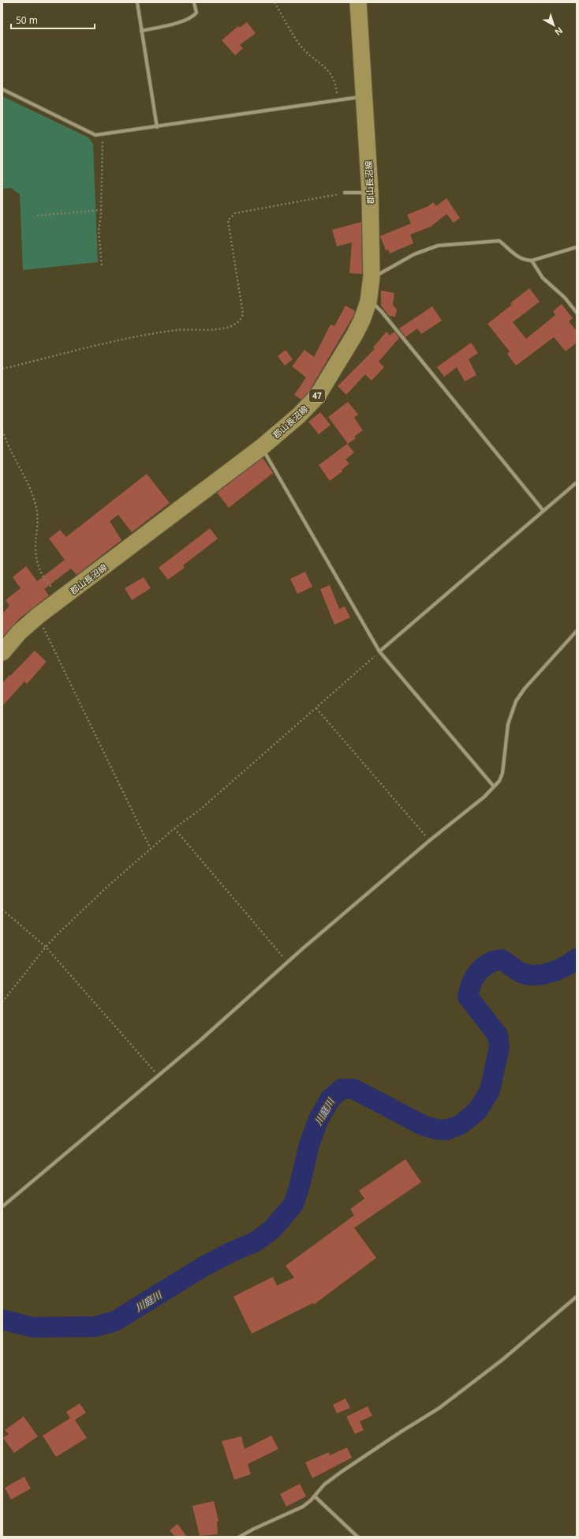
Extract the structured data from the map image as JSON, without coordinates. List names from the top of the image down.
{
  "streets": {
    "main road": ["郡山長沼線", "47"]
  },
  "water": ["川庭川"],
  "scale_bar": "50 m",
  "north": "bottom right"
}
